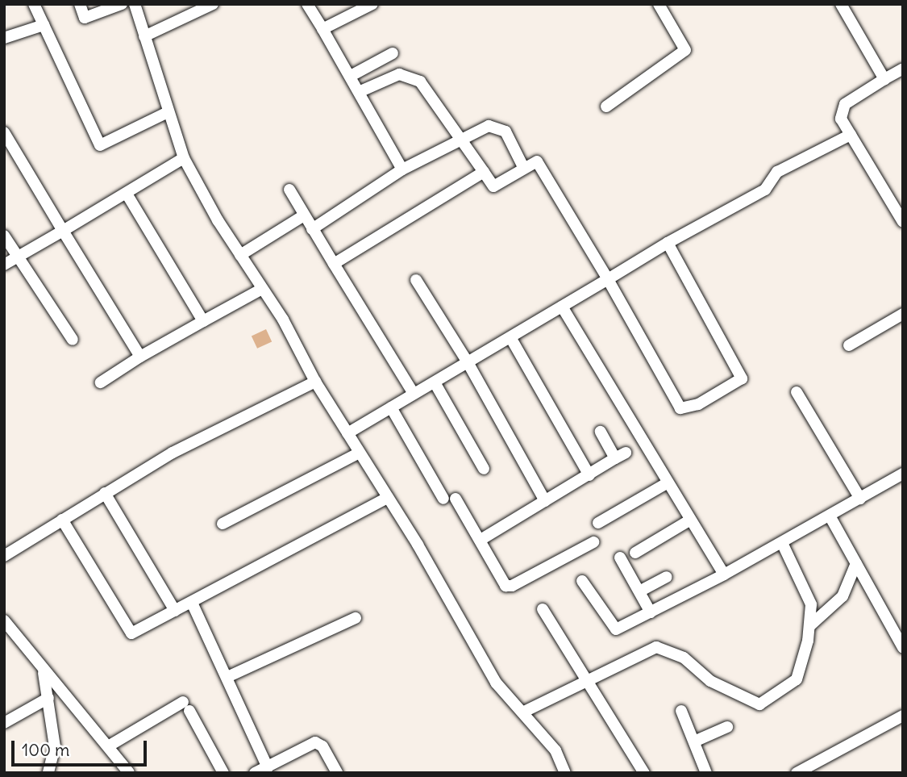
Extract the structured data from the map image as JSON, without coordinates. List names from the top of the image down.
{
  "scale_bar": "100 m"
}
